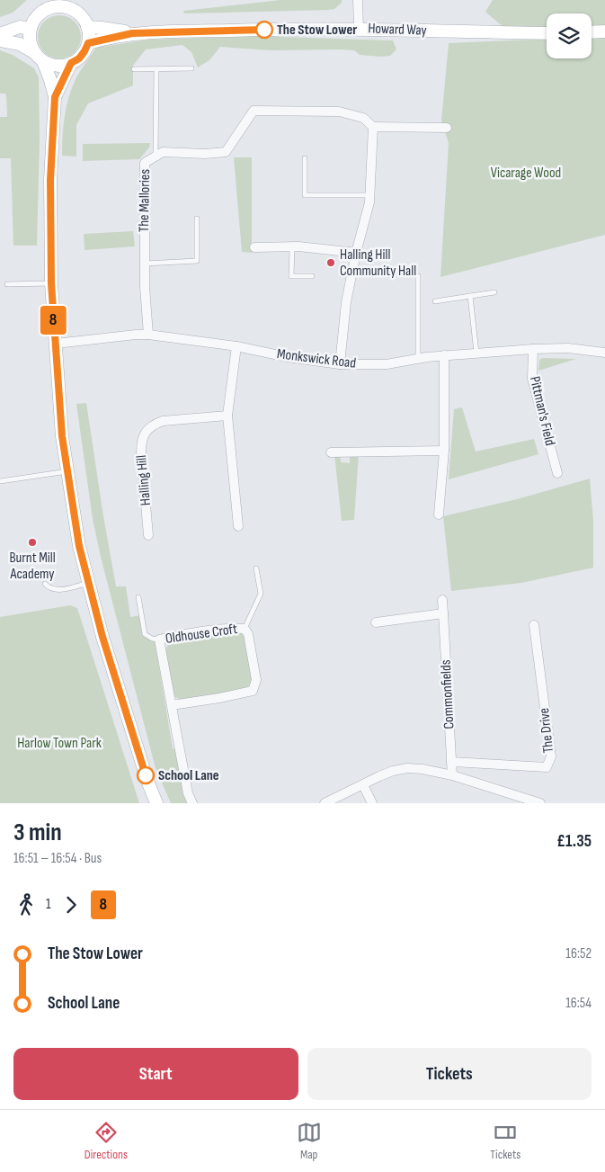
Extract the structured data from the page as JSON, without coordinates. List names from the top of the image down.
{
  "streets": {
    "street": [
      "Howard Way",
      "The Mallories",
      "Monkswick Road",
      "Pittman's Field",
      "Halling Hill",
      "Oldhouse Croft",
      "Commonfields",
      "The Drive"
    ]
  },
  "crossings": [
    ["The Mallories", "Monkswick Road"],
    ["Monkswick Road", "Pittman's Field"],
    ["Commonfields", "The Drive"]
  ],
  "parks": ["Vicarage Wood", "Harlow Town Park"],
  "places": [
    "The Stow Lower",
    "Halling Hill Community Hall",
    "Burnt Mill Academy",
    "School Lane"
  ],
  "lines": ["bus line 8"],
  "page": {
    "on_map": "8",
    "heading": ["3 min", "16:51 – 16:54 · Bus", "£1.35"],
    "legs": ["1", "8"],
    "list": [
      {
        "name": "The Stow Lower",
        "value": "16:52"
      },
      {
        "name": "School Lane",
        "value": "16:54"
      }
    ],
    "buttons": ["Start", "Tickets"],
    "tabs": ["Directions", "Map", "Tickets"]
  }
}
